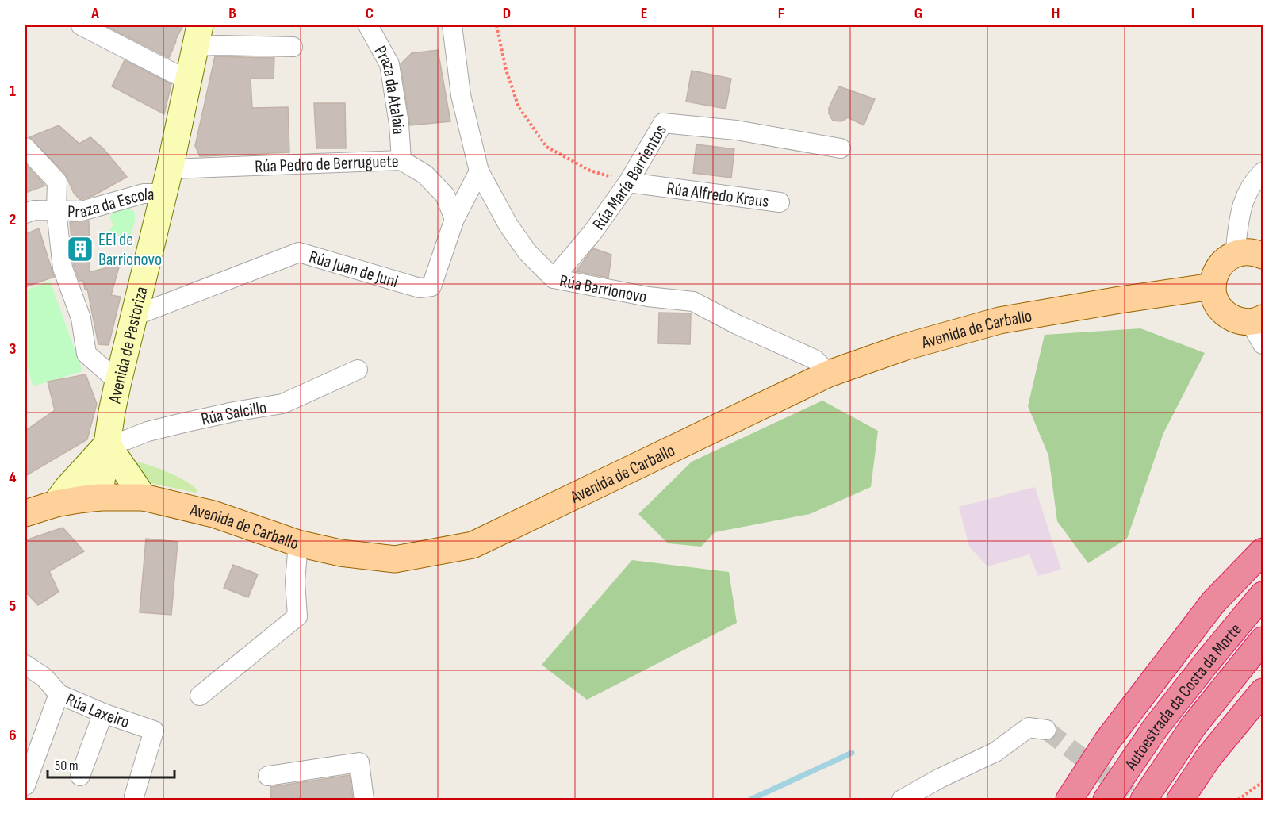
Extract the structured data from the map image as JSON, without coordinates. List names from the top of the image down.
{
  "streets": {
    "highway": ["Autoestrada da Costa da Morte"],
    "main road": ["Avenida de Carballo"],
    "street": [
      "Praza da Atalaia",
      "Rúa Pedro de Berruguete",
      "Rúa María Barrientos",
      "Rúa Alfredo Kraus",
      "Praza da Escola",
      "Rúa Juan de Juni",
      "Rúa Barrionovo",
      "Avenida de Pastoriza",
      "Rúa Salcillo",
      "Rúa Laxeiro"
    ]
  },
  "crossings": [
    ["Praza da Atalaia", "Rúa Pedro de Berruguete"],
    ["Rúa Pedro de Berruguete", "Praza da Escola"],
    ["Rúa Pedro de Berruguete", "Rúa Juan de Juni"],
    ["Rúa Pedro de Berruguete", "Avenida de Pastoriza"],
    ["Rúa María Barrientos", "Rúa Alfredo Kraus"],
    ["Rúa María Barrientos", "Rúa Barrionovo"],
    ["Praza da Escola", "Avenida de Pastoriza"],
    ["Rúa Juan de Juni", "Rúa Barrionovo"],
    ["Rúa Juan de Juni", "Avenida de Pastoriza"],
    ["Rúa Barrionovo", "Avenida de Carballo"],
    ["Avenida de Carballo", "Avenida de Pastoriza"],
    ["Avenida de Pastoriza", "Rúa Salcillo"]
  ],
  "places": {
    "building": ["EEI de Barrionovo"]
  },
  "scale_bar": "50 m",
  "grid": {
    "columns": [
      "A",
      "B",
      "C",
      "D",
      "E",
      "F",
      "G",
      "H",
      "I"
    ],
    "rows": [
      "1",
      "2",
      "3",
      "4",
      "5",
      "6"
    ]
  }
}
